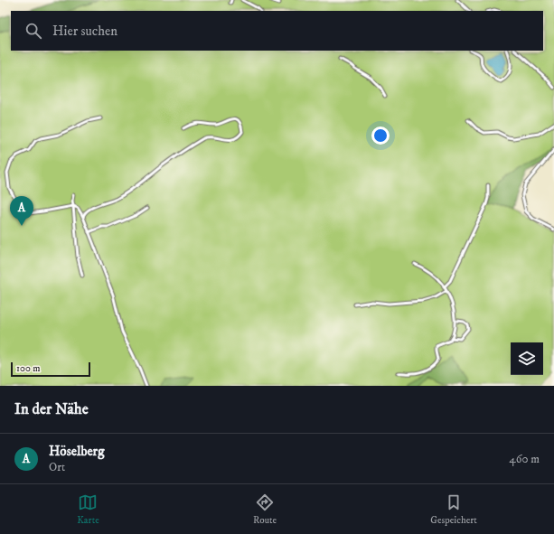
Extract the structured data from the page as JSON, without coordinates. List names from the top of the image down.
{
  "scale_bar": "100 m",
  "page": {
    "search": "Hier suchen",
    "pins": "A",
    "scale": "100 m",
    "heading": "In der Nähe",
    "list": [
      {
        "mark": "A",
        "name": "Höselberg",
        "note": "Ort",
        "value": "460 m"
      }
    ],
    "nav": ["Karte", "Route", "Gespeichert"]
  }
}
